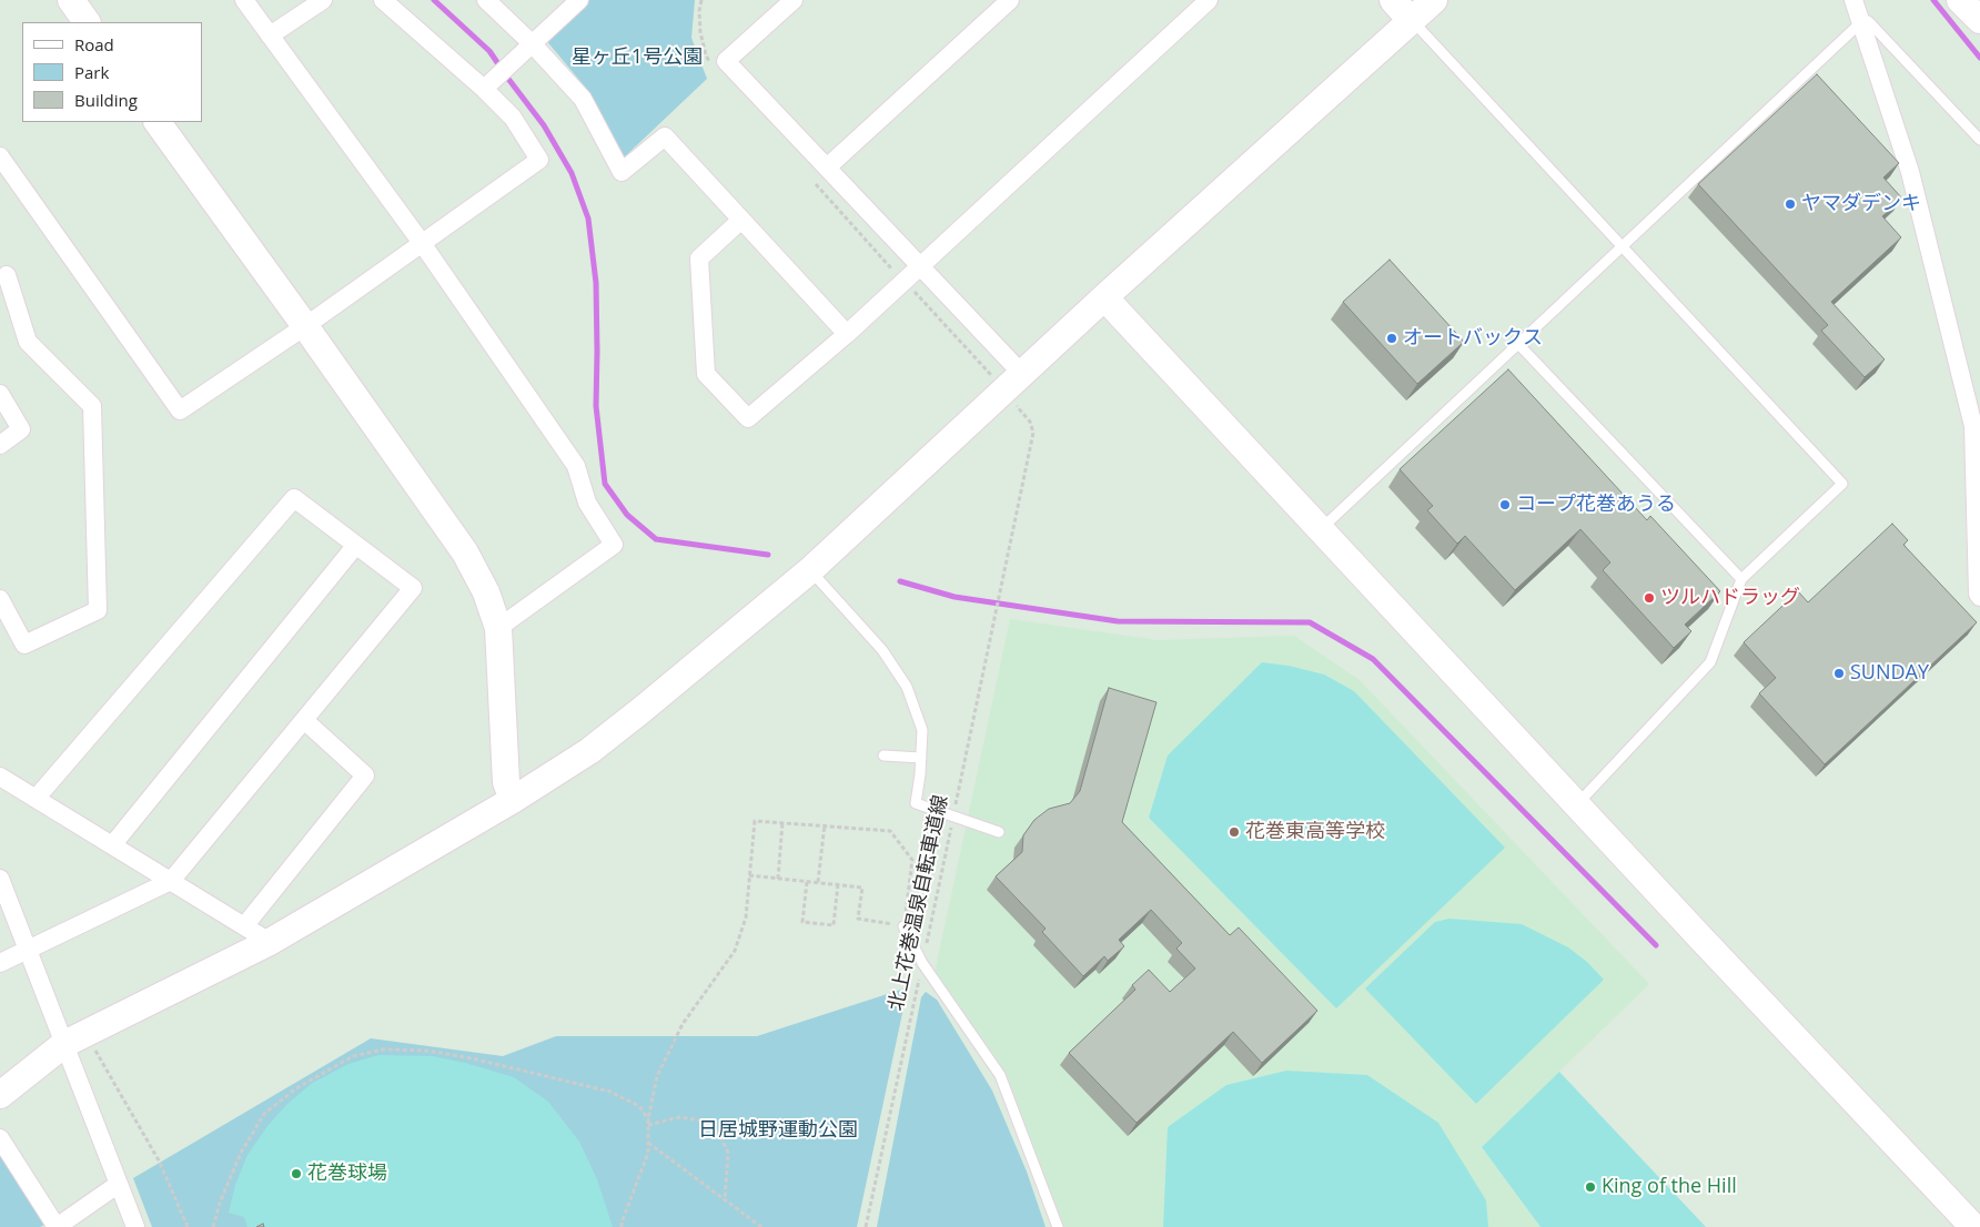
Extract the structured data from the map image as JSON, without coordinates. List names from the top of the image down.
{
  "streets": {
    "path": ["北上花巻温泉自転車道線"]
  },
  "parks": ["星ヶ丘1号公園", "日居城野運動公園"],
  "places": [
    "ヤマダデンキ",
    "オートバックス",
    "コープ花巻あうる",
    "ツルハドラッグ",
    "SUNDAY",
    "花巻東高等学校",
    "花巻球場",
    "King of the Hill"
  ],
  "legend": ["Road", "Park", "Building"]
}
